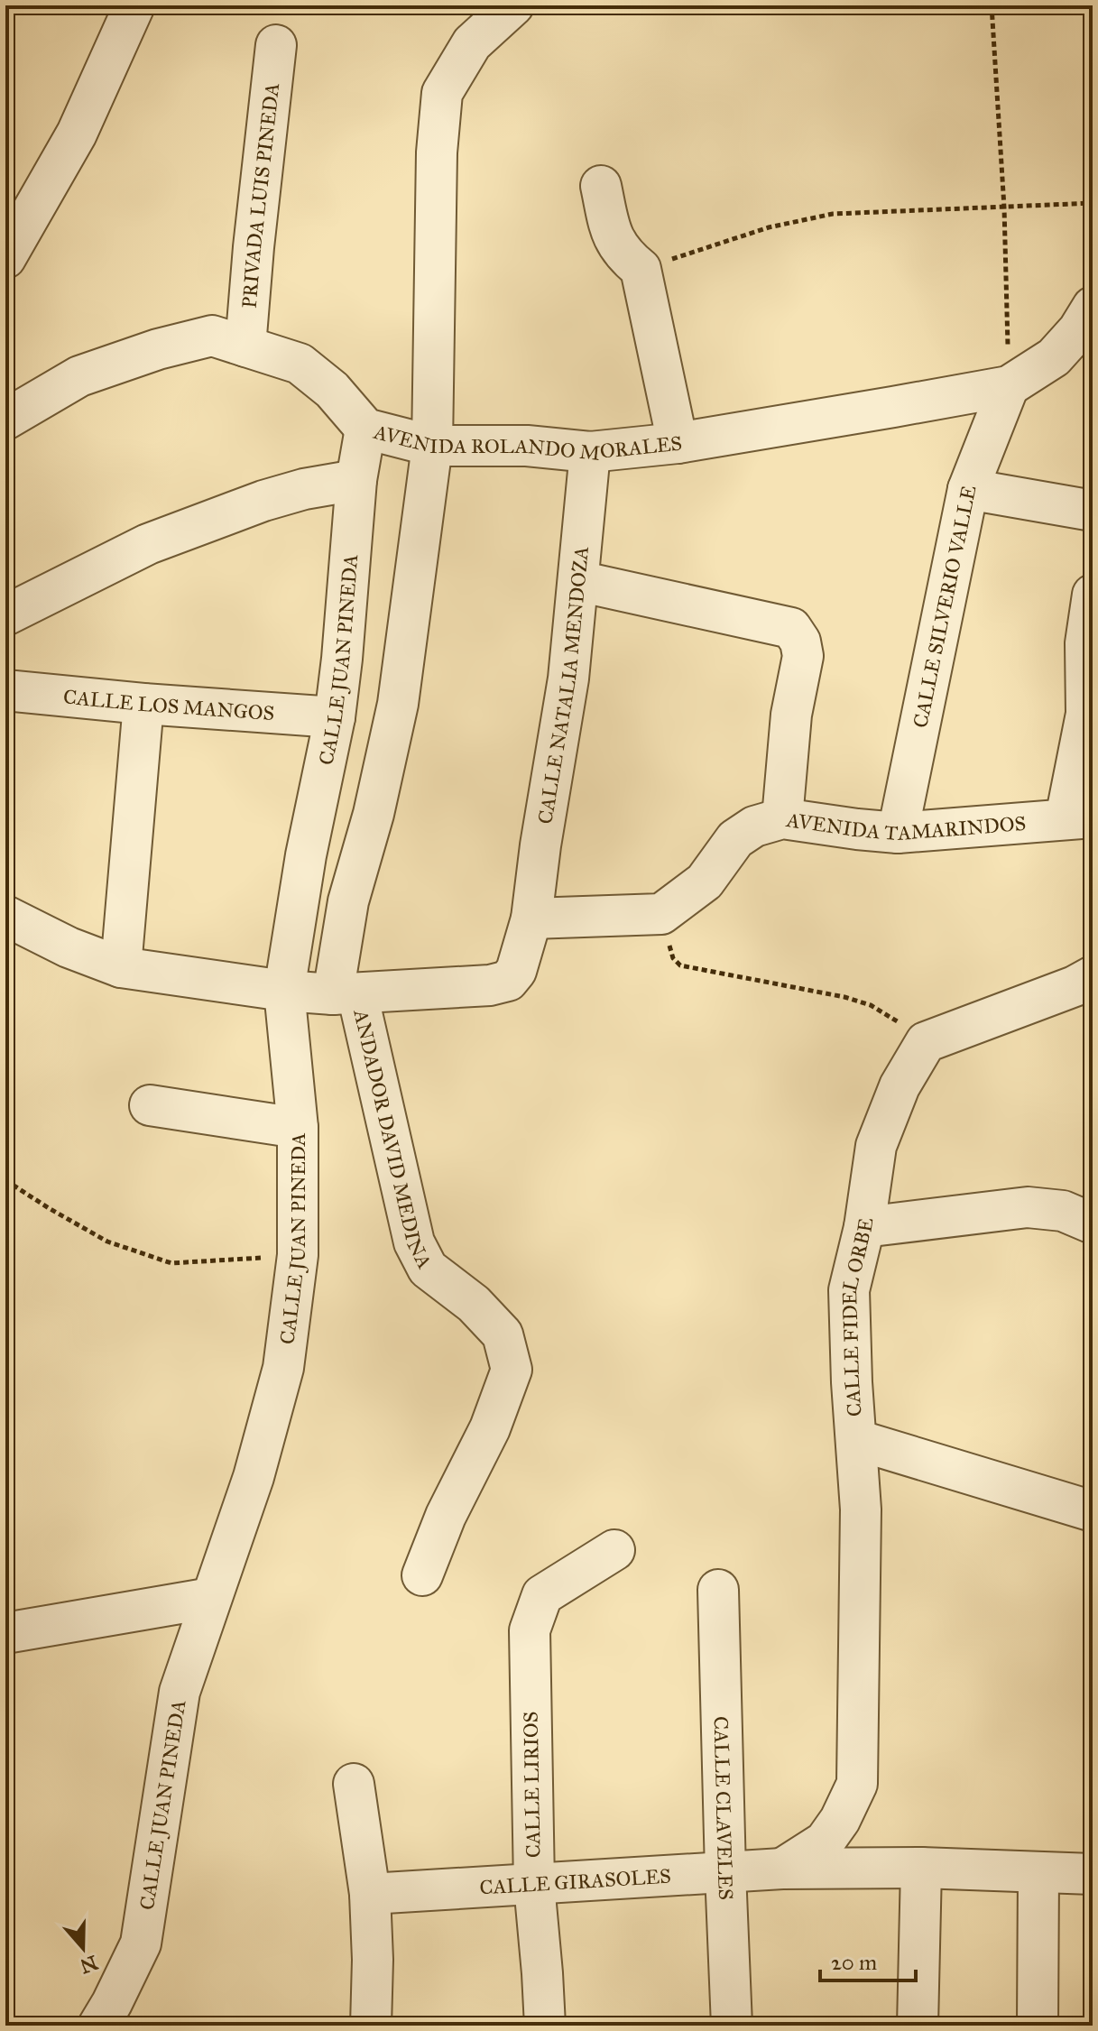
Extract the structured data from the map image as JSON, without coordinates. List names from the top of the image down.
{
  "streets": {
    "street": [
      "PRIVADA LUIS PINEDA",
      "AVENIDA ROLANDO MORALES",
      "CALLE SILVERIO VALLE",
      "CALLE JUAN PINEDA",
      "CALLE NATALIA MENDOZA",
      "CALLE LOS MANGOS",
      "AVENIDA TAMARINDOS",
      "ANDADOR DAVID MEDINA",
      "CALLE FIDEL ORBE",
      "CALLE LIRIOS",
      "CALLE CLAVELES",
      "CALLE GIRASOLES"
    ]
  },
  "crossings": [
    ["PRIVADA LUIS PINEDA", "AVENIDA ROLANDO MORALES"],
    ["AVENIDA ROLANDO MORALES", "CALLE SILVERIO VALLE"],
    ["AVENIDA ROLANDO MORALES", "CALLE JUAN PINEDA"],
    ["AVENIDA ROLANDO MORALES", "CALLE NATALIA MENDOZA"],
    ["CALLE SILVERIO VALLE", "AVENIDA TAMARINDOS"],
    ["CALLE JUAN PINEDA", "CALLE LOS MANGOS"],
    ["CALLE FIDEL ORBE", "CALLE GIRASOLES"],
    ["CALLE LIRIOS", "CALLE GIRASOLES"],
    ["CALLE CLAVELES", "CALLE GIRASOLES"]
  ],
  "scale_bar": "20 m",
  "north": "bottom"
}
